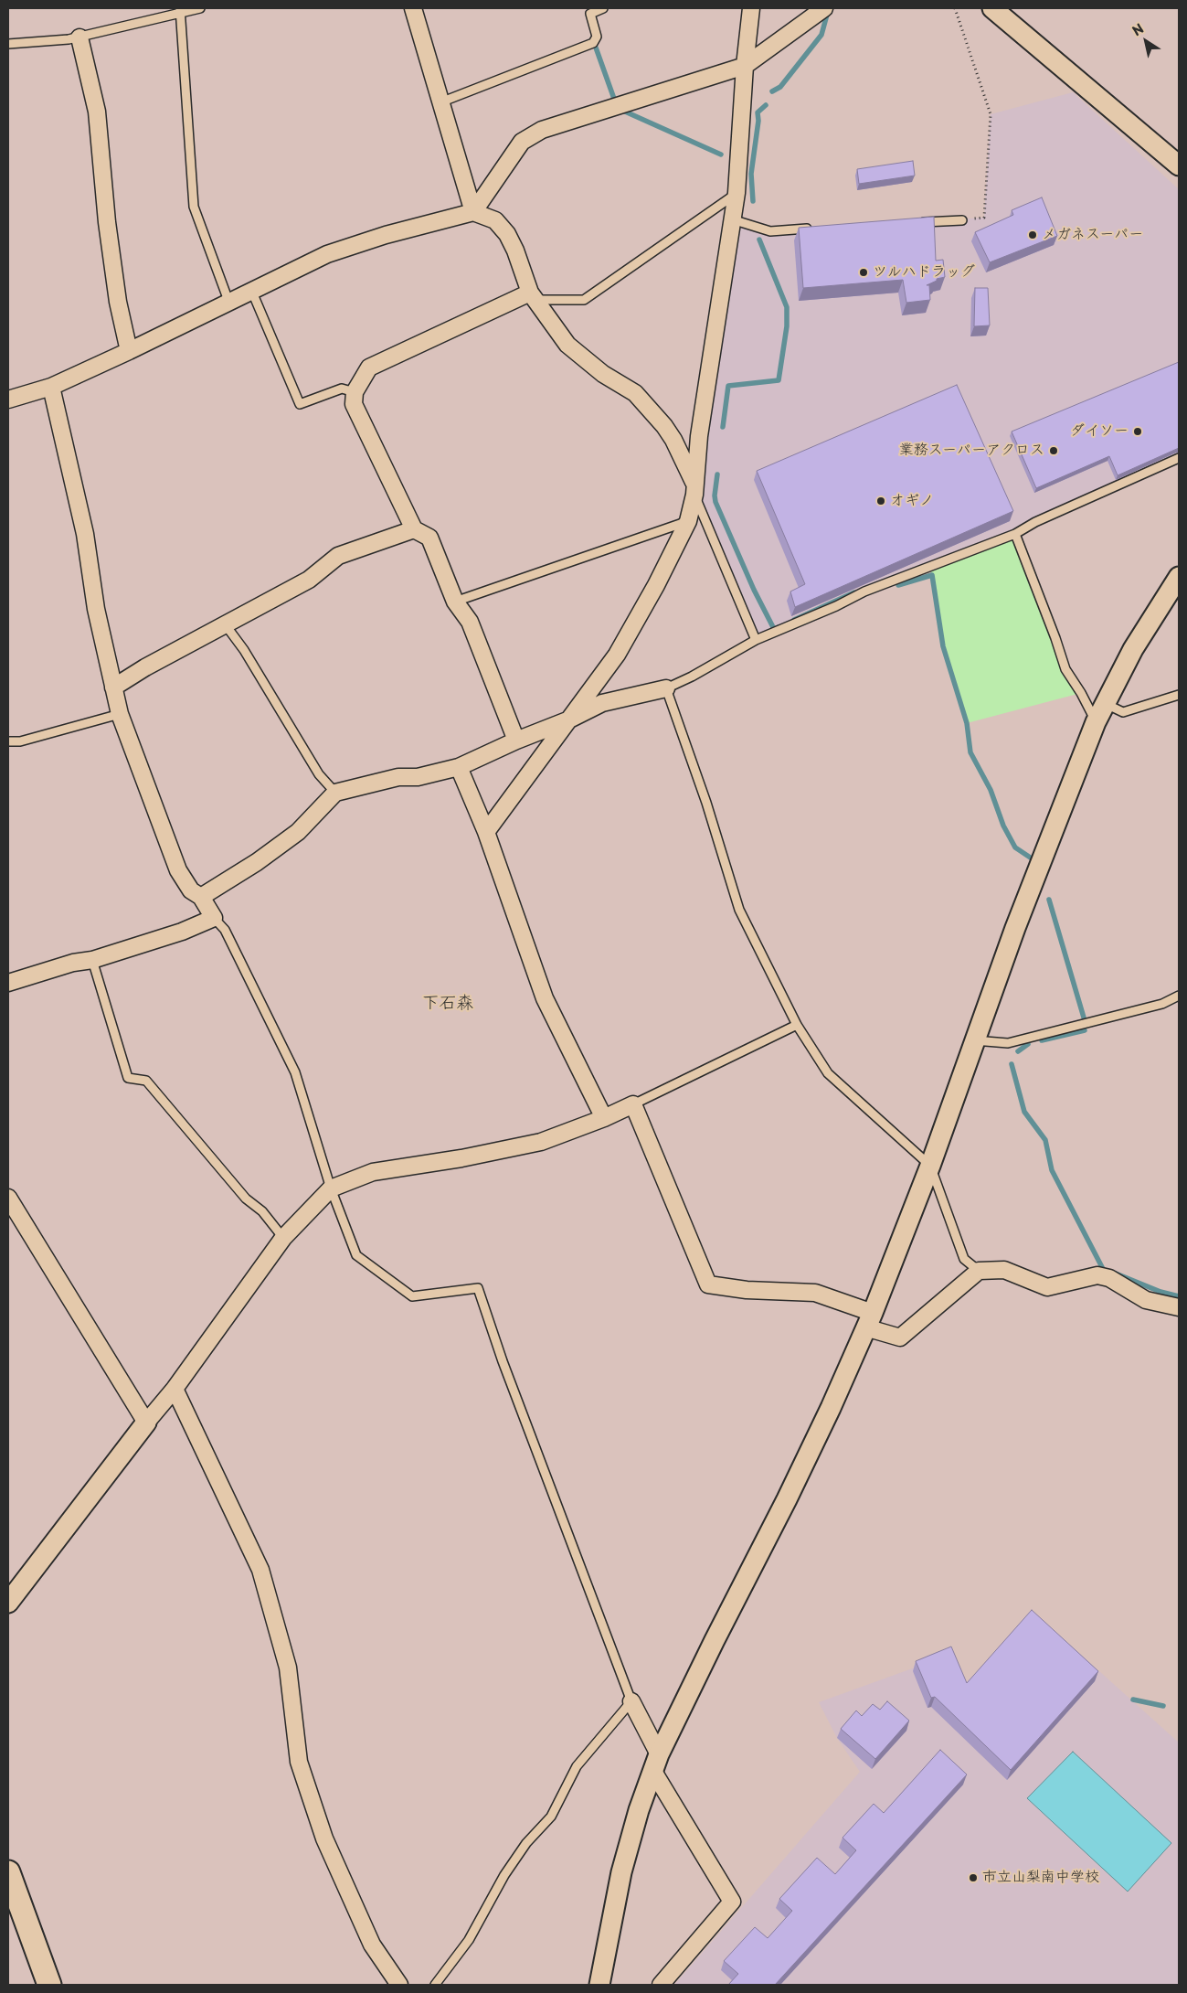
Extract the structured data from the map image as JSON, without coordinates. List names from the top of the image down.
{
  "districts": ["下石森"],
  "places": [
    "メガネスーパー",
    "ツルハドラッグ",
    "ダイソー",
    "業務スーパーアクロス",
    "オギノ",
    "市立山梨南中学校"
  ],
  "north": "top left"
}
